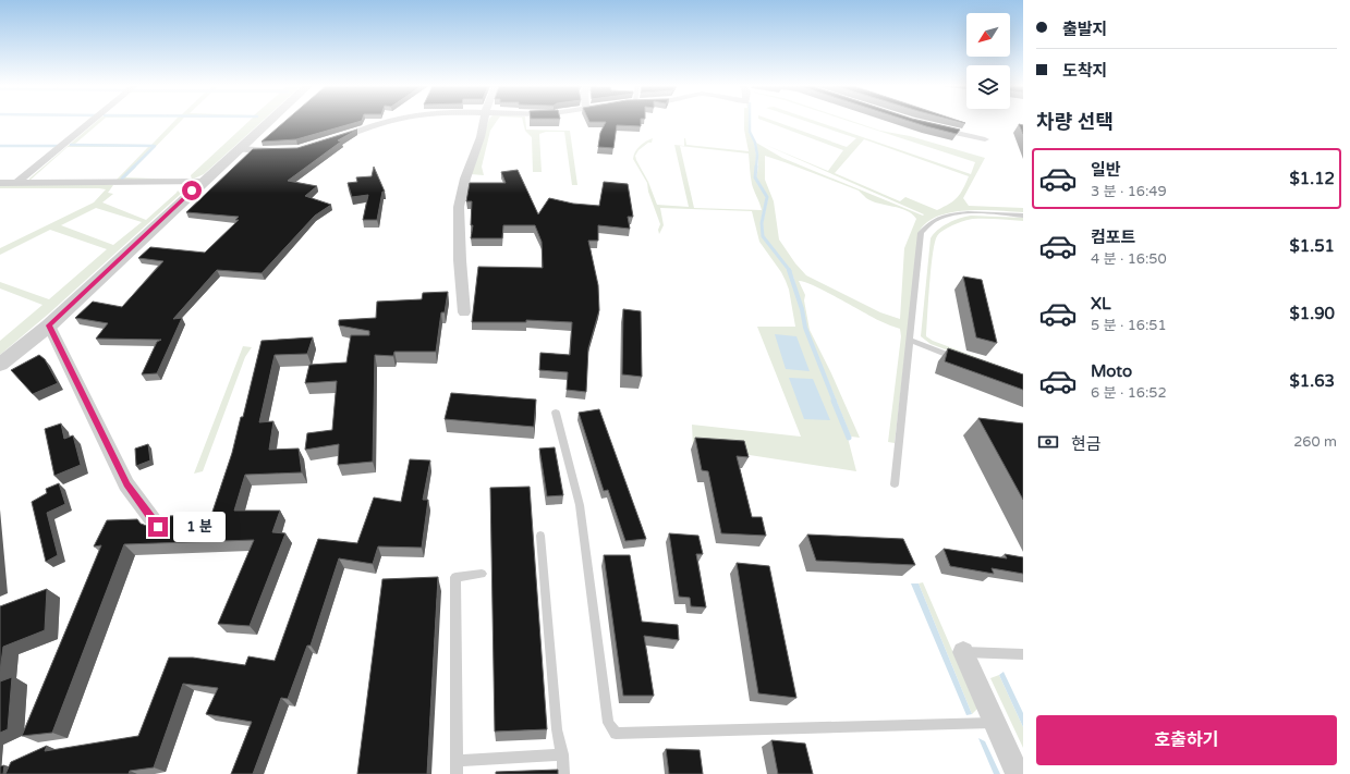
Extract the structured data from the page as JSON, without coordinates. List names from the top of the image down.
{
  "north": "bottom left",
  "page": {
    "banner": ["출발지", "도착지"],
    "heading": "차량 선택",
    "list": [
      {
        "name": "일반",
        "note": "3 분 · 16:49",
        "value": "$1.12"
      },
      {
        "name": "컴포트",
        "note": "4 분 · 16:50",
        "value": "$1.51"
      },
      {
        "name": "XL",
        "note": "5 분 · 16:51",
        "value": "$1.90"
      },
      {
        "name": "Moto",
        "note": "6 분 · 16:52",
        "value": "$1.63"
      }
    ],
    "pay": ["현금", "260 m"],
    "bubble": "1 분",
    "buttons": "호출하기"
  }
}
